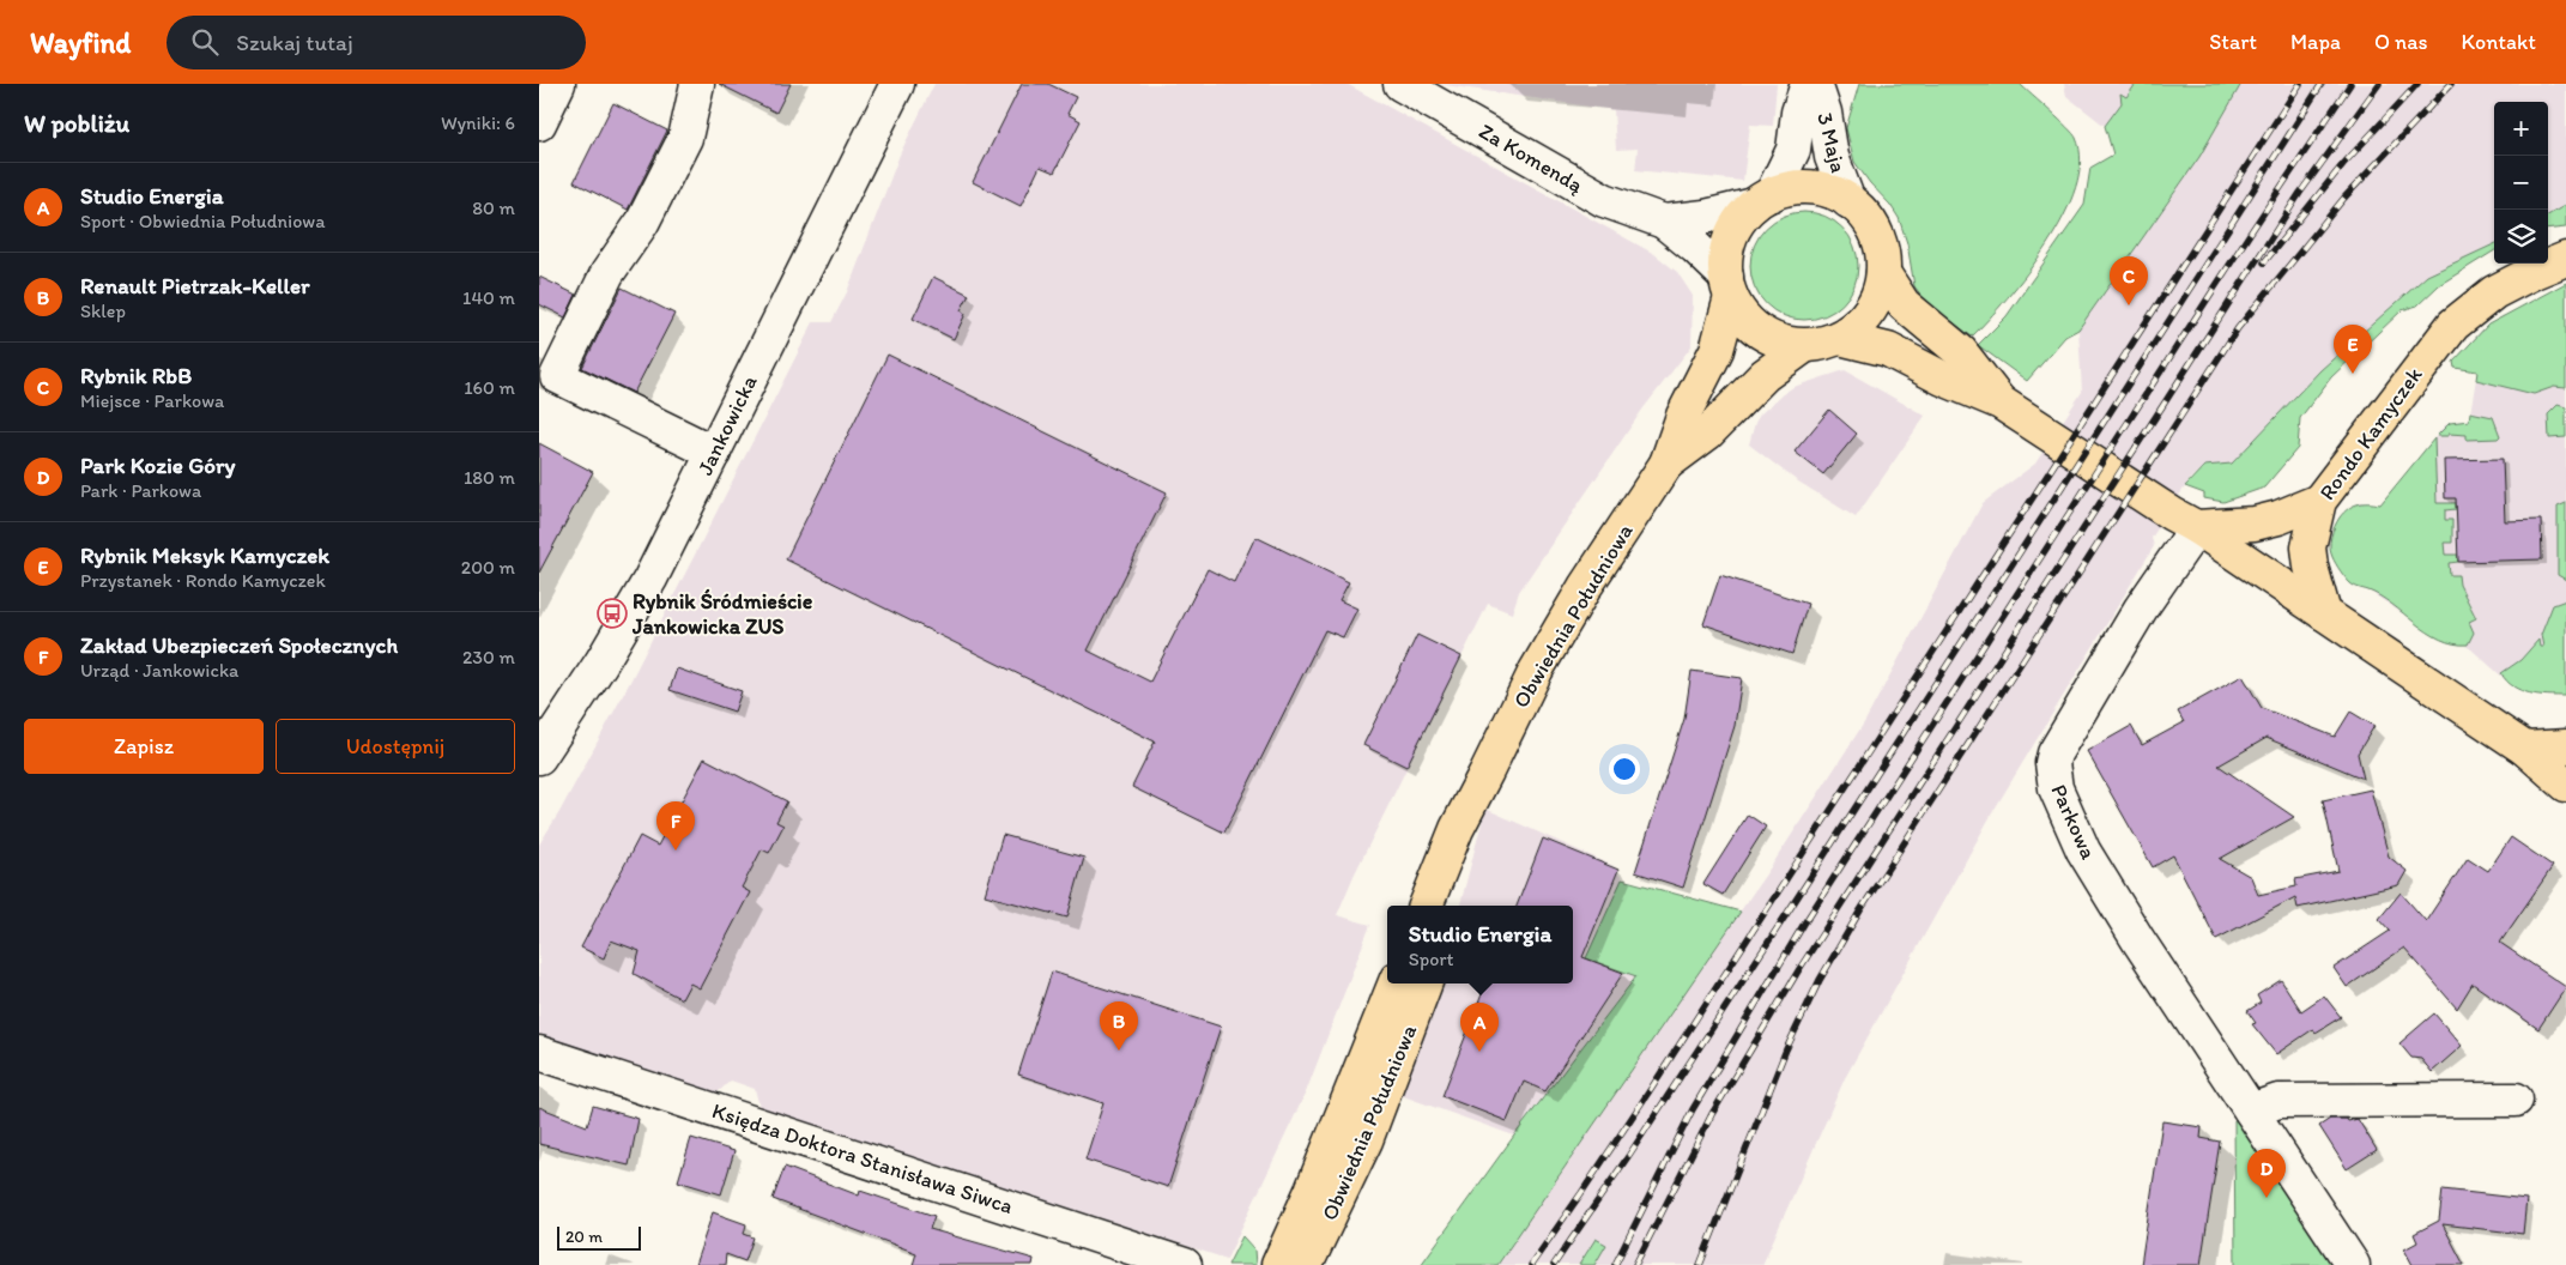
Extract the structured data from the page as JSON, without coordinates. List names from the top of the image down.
{
  "streets": {
    "main road": ["Rondo Kamyczek", "Obwiednia Południowa"],
    "street": [
      "3 Maja",
      "Za Komendą",
      "Jankowicka",
      "Parkowa",
      "Księdza Doktora Stanisława Siwca"
    ]
  },
  "crossings": [
    ["3 Maja", "Za Komendą"],
    ["3 Maja", "Obwiednia Południowa"],
    ["Za Komendą", "Obwiednia Południowa"]
  ],
  "places": {
    "bus stop": ["Rybnik Śródmieście Jankowicka ZUS"]
  },
  "scale_bar": "20 m",
  "page": {
    "header": "Wayfind",
    "search": "Szukaj tutaj",
    "nav": [
      "Start",
      "Mapa",
      "O nas",
      "Kontakt"
    ],
    "heading": ["W pobliżu", "Wyniki: 6"],
    "map_buttons": ["+", "−"],
    "list": [
      {
        "mark": "A",
        "name": "Studio Energia",
        "note": "Sport · Obwiednia Południowa",
        "value": "80 m"
      },
      {
        "mark": "B",
        "name": "Renault Pietrzak-Keller",
        "note": "Sklep",
        "value": "140 m"
      },
      {
        "mark": "C",
        "name": "Rybnik RbB",
        "note": "Miejsce · Parkowa",
        "value": "160 m"
      },
      {
        "mark": "D",
        "name": "Park Kozie Góry",
        "note": "Park · Parkowa",
        "value": "180 m"
      },
      {
        "mark": "E",
        "name": "Rybnik Meksyk Kamyczek",
        "note": "Przystanek · Rondo Kamyczek",
        "value": "200 m"
      },
      {
        "mark": "F",
        "name": "Zakład Ubezpieczeń Społecznych",
        "note": "Urząd · Jankowicka",
        "value": "230 m"
      }
    ],
    "pins": [
      "C",
      "E",
      "F",
      "B",
      "A",
      "D"
    ],
    "buttons": ["Zapisz", "Udostępnij"],
    "popup": ["Studio Energia", "Sport"],
    "scale": "20 m"
  }
}
